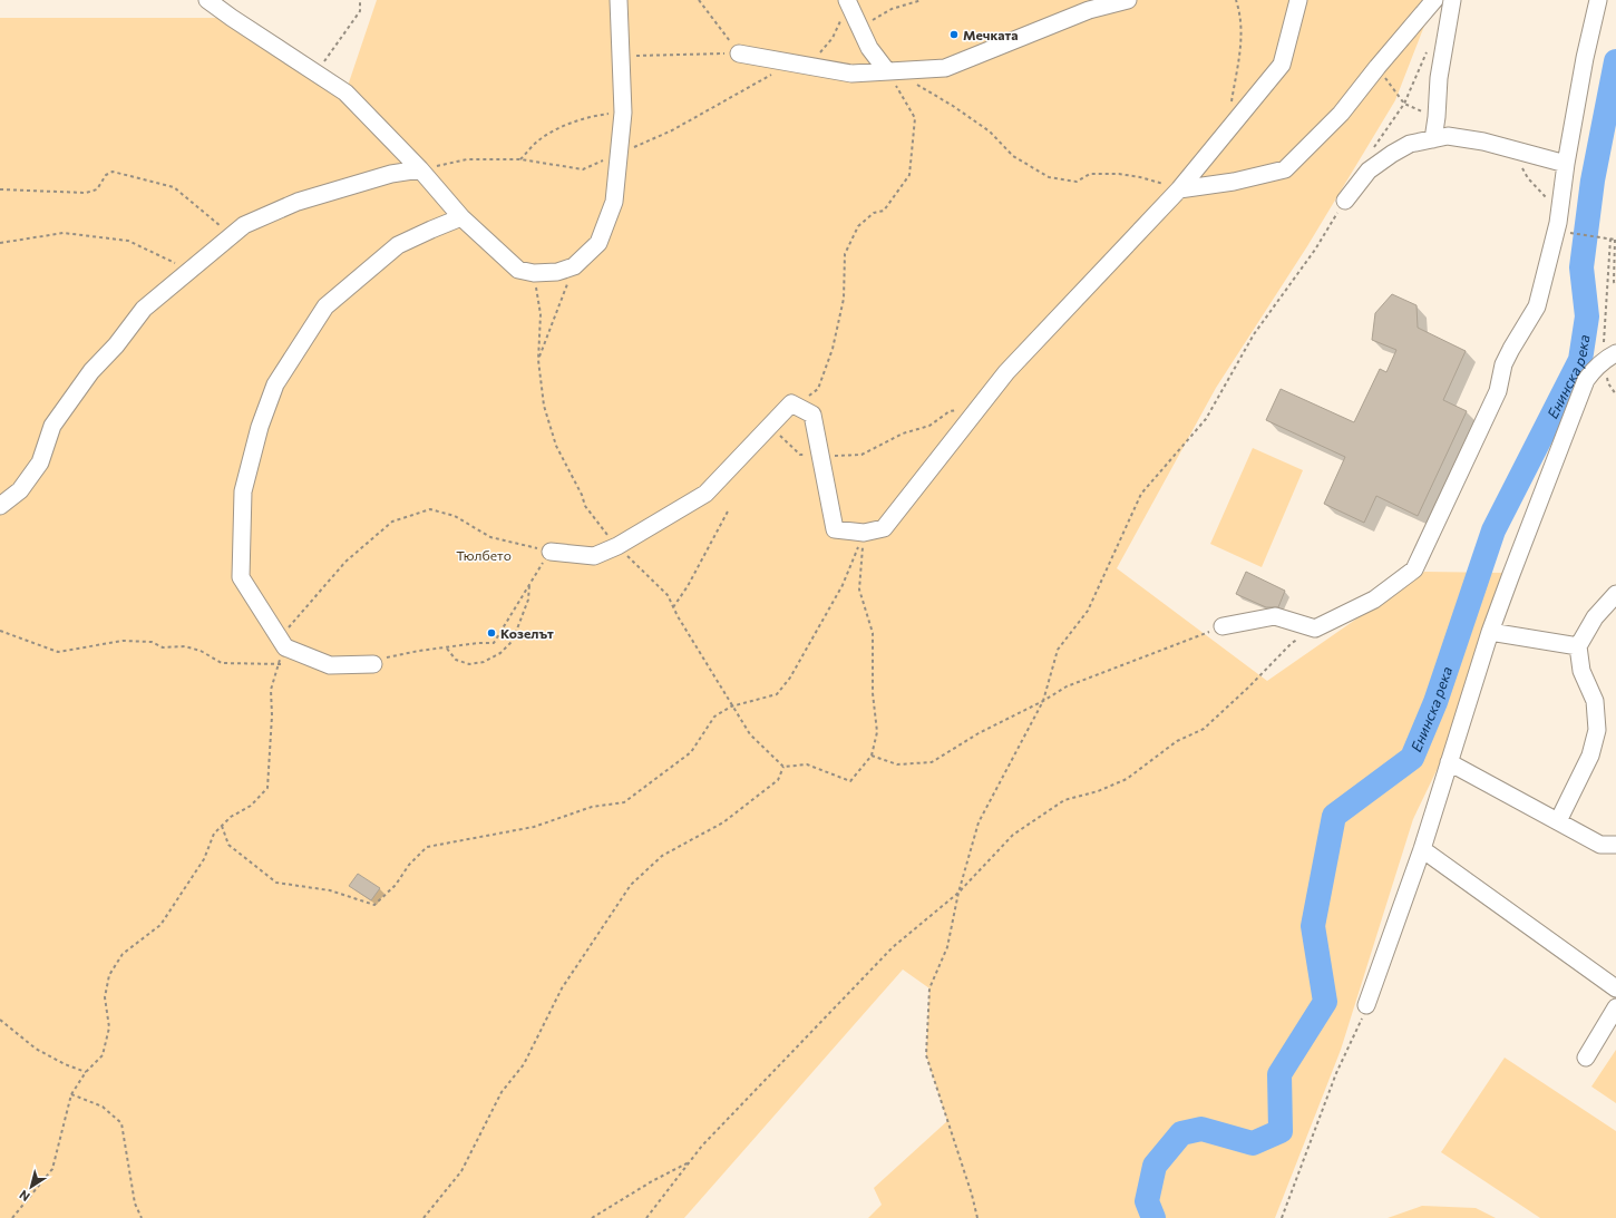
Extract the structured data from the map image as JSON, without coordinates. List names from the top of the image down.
{
  "water": ["Енинска река"],
  "parks": ["Тюлбето"],
  "places": ["Мечката", "Козелът"],
  "north": "bottom left"
}
